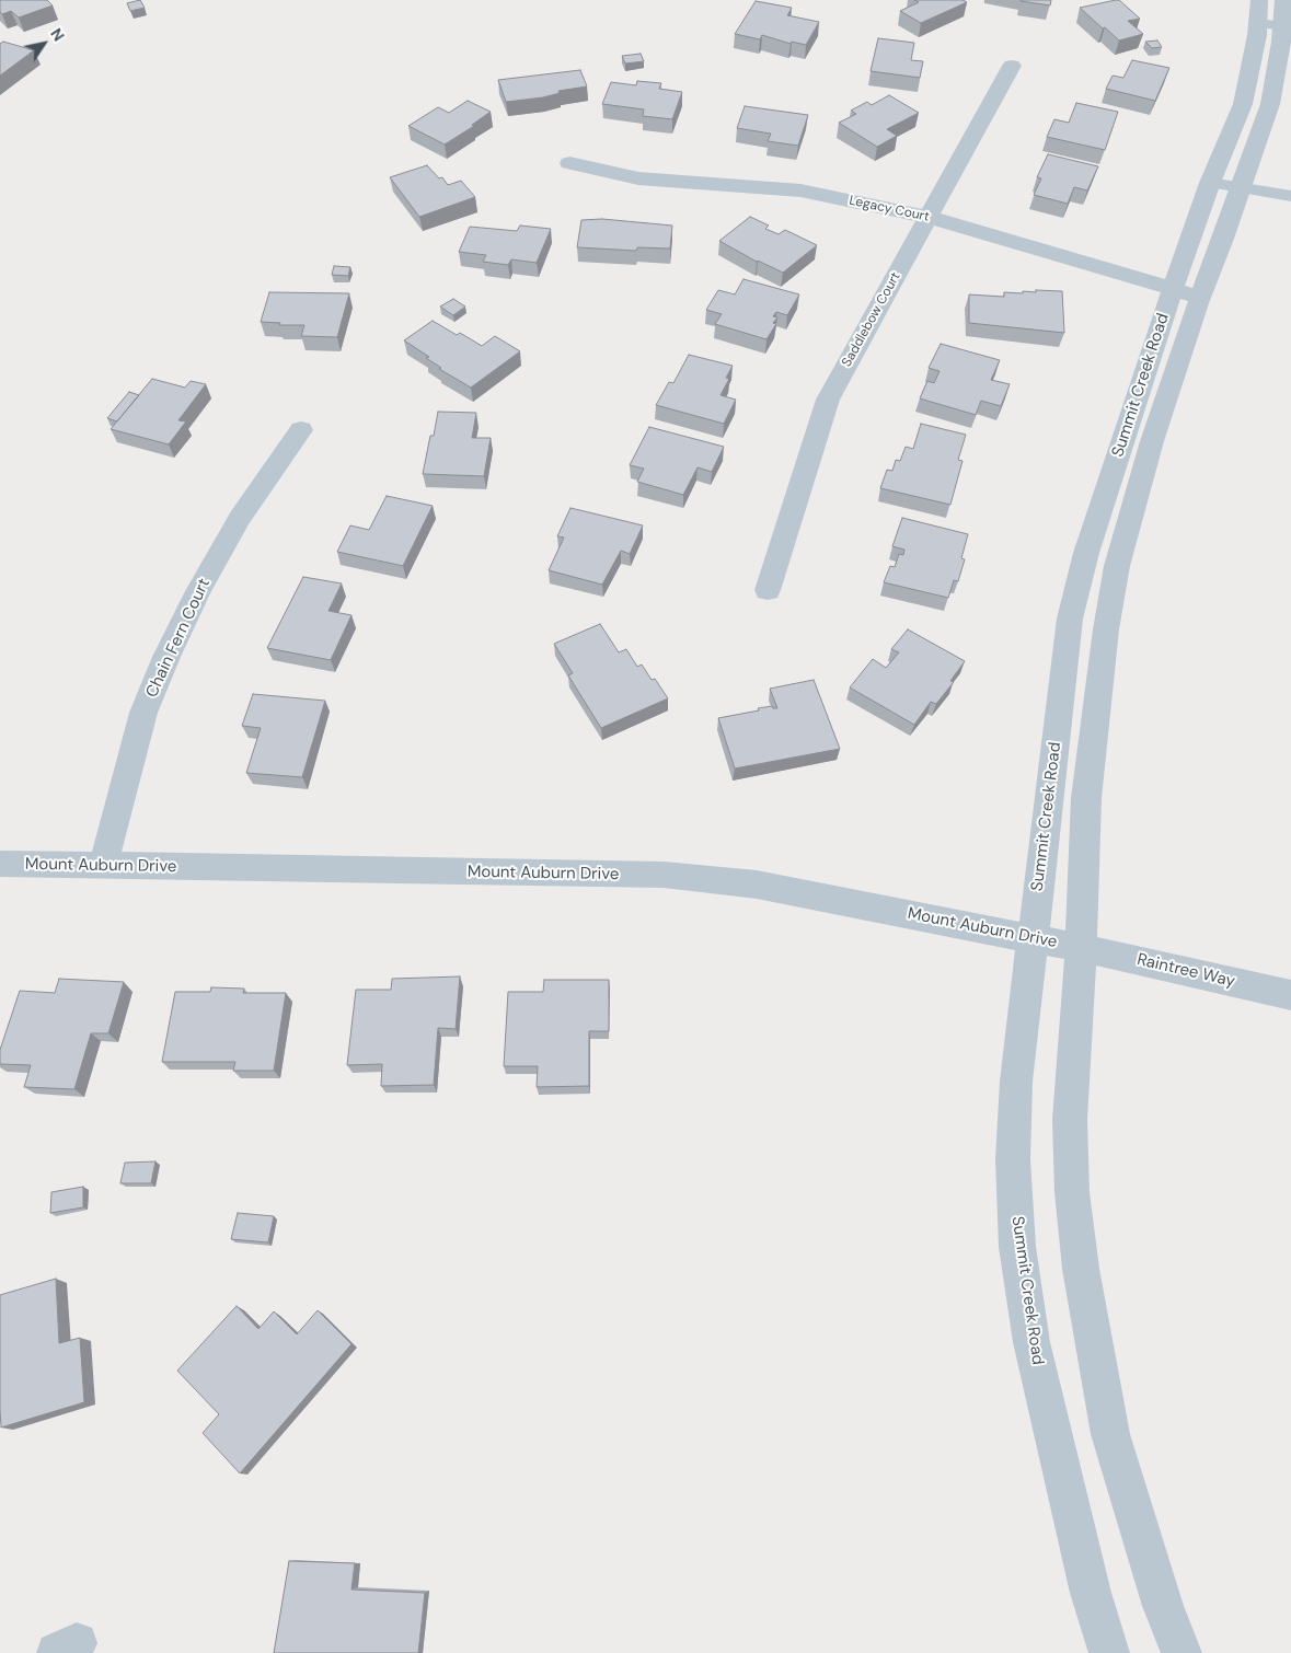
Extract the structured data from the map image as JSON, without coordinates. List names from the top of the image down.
{
  "streets": {
    "street": [
      "Legacy Court",
      "Saddlebow Court",
      "Summit Creek Road",
      "Chain Fern Court",
      "Mount Auburn Drive",
      "Raintree Way"
    ]
  },
  "crossings": [
    ["Legacy Court", "Saddlebow Court"],
    ["Legacy Court", "Summit Creek Road"],
    ["Summit Creek Road", "Mount Auburn Drive"],
    ["Summit Creek Road", "Raintree Way"],
    ["Chain Fern Court", "Mount Auburn Drive"],
    ["Mount Auburn Drive", "Raintree Way"]
  ],
  "north": "top right"
}
